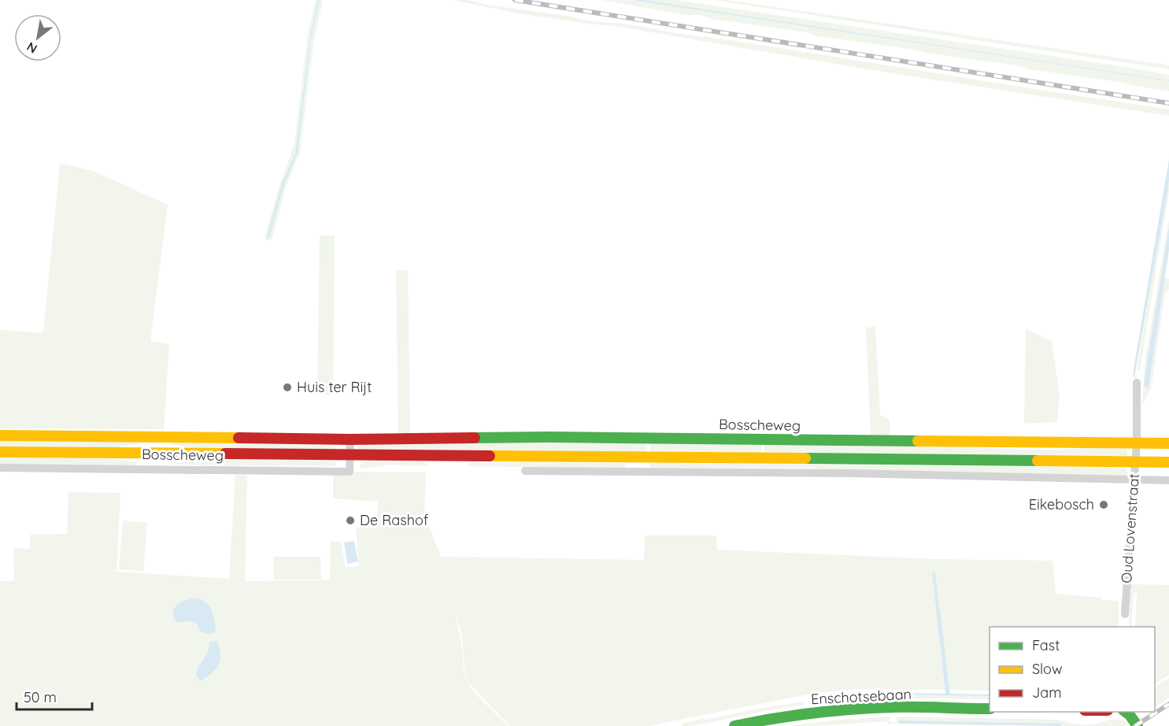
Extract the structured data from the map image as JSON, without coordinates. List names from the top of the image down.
{
  "streets": {
    "street": ["Bosscheweg", "Oud Lovenstraat", "Enschotsebaan"]
  },
  "crossings": [
    ["Bosscheweg", "Oud Lovenstraat"]
  ],
  "places": ["Huis ter Rijt", "Eikebosch", "De Rashof"],
  "legend": ["Fast", "Slow", "Jam"],
  "scale_bar": "50 m",
  "north": "bottom left"
}
